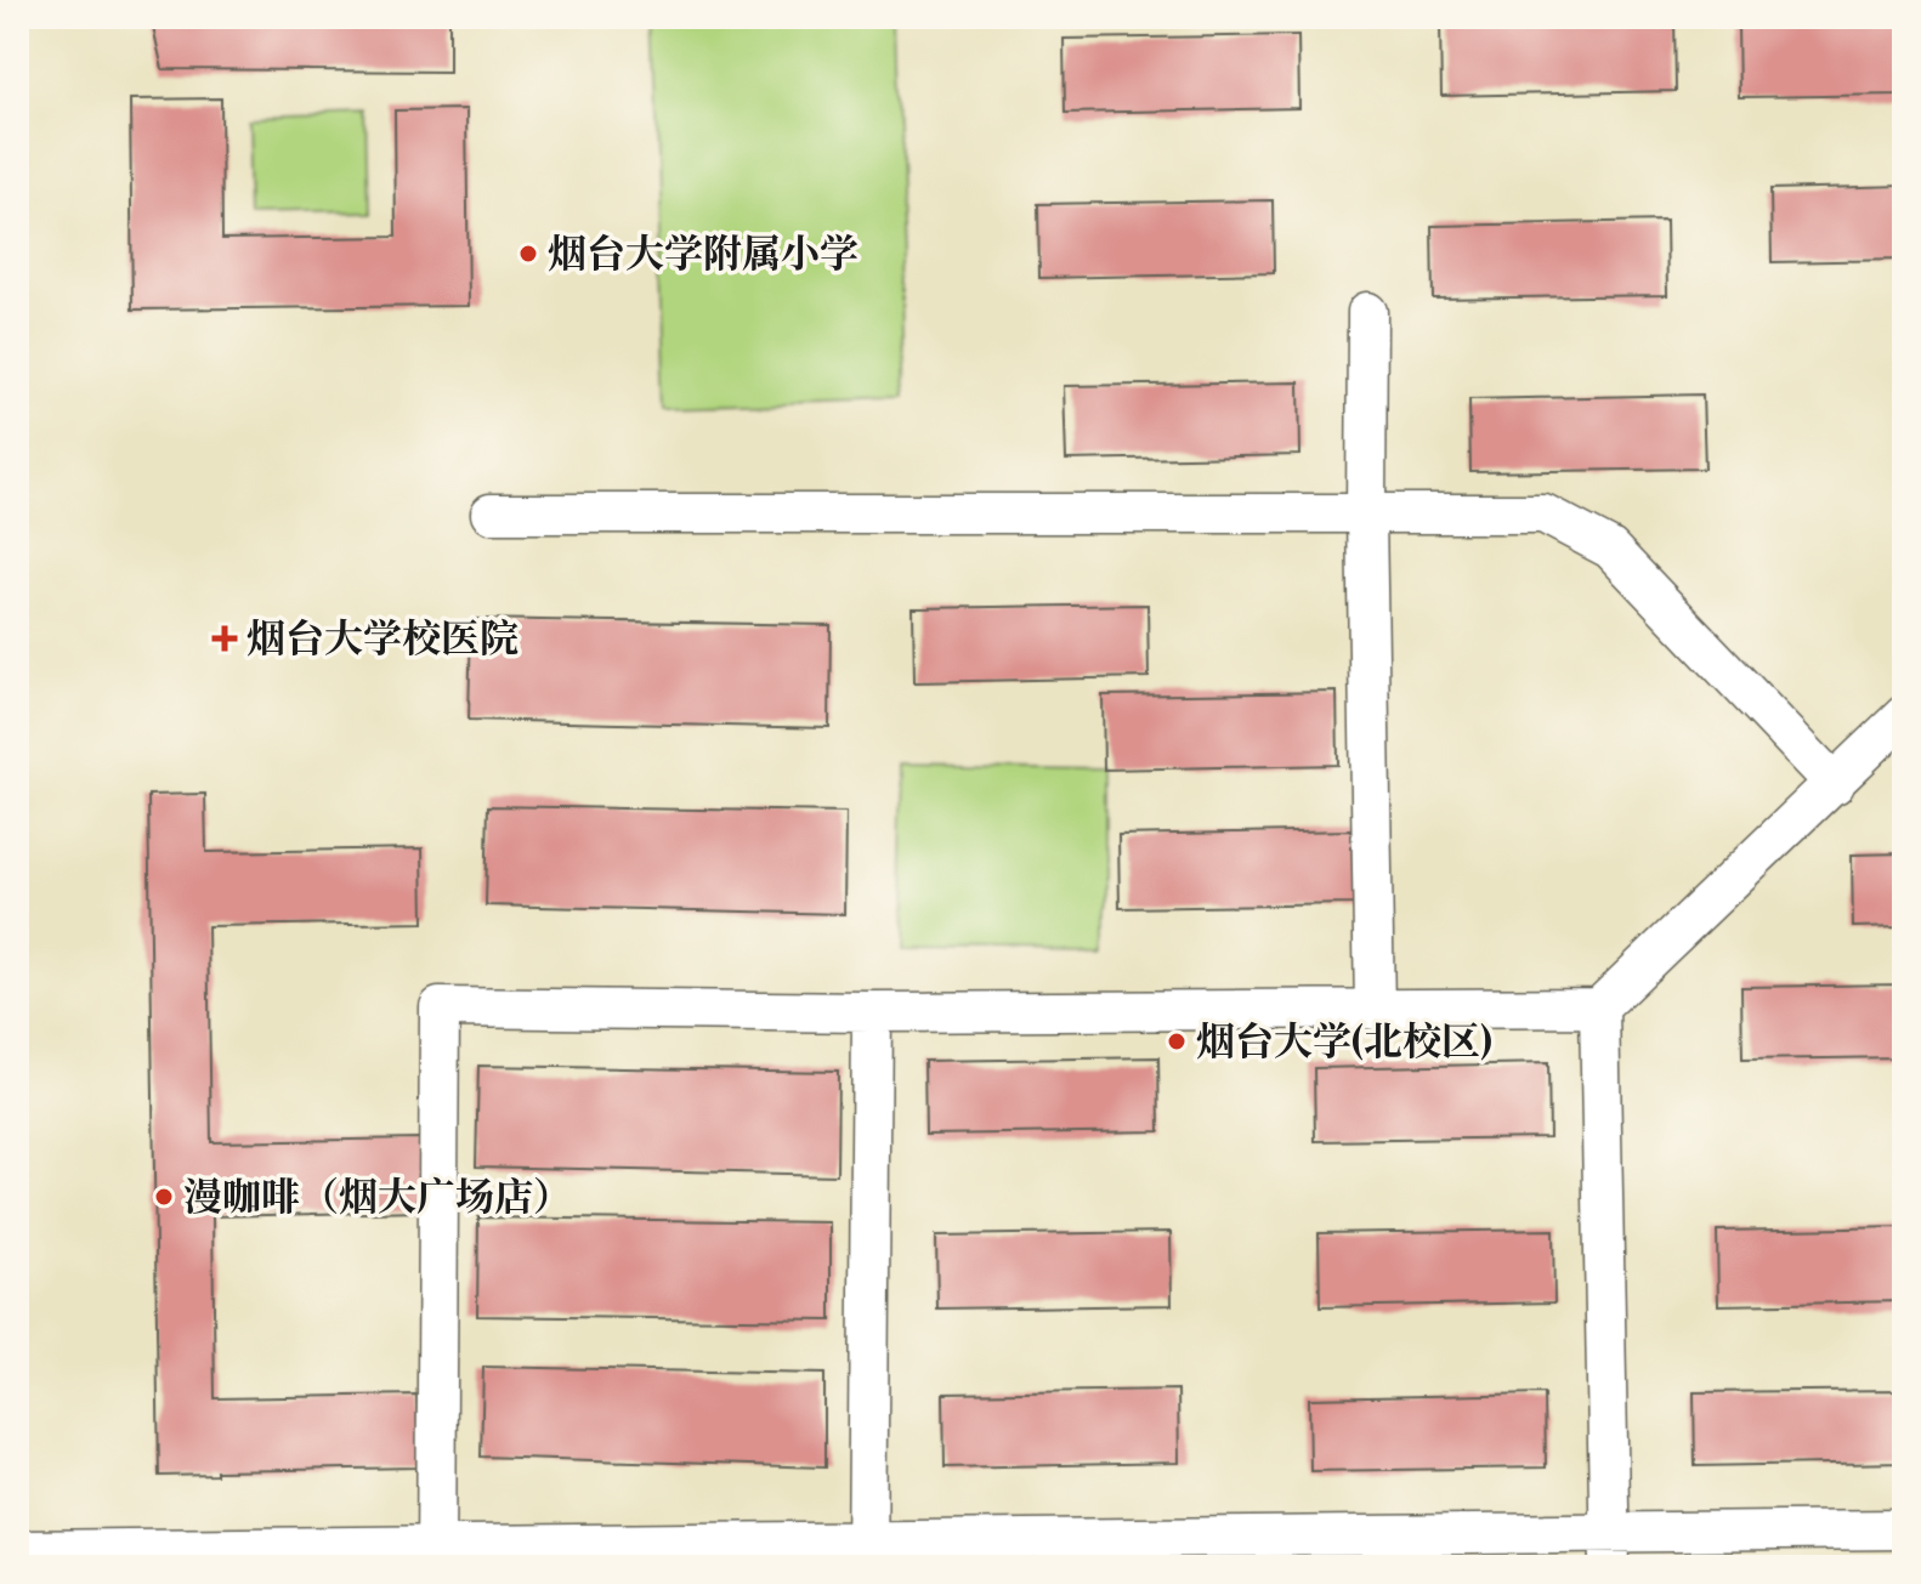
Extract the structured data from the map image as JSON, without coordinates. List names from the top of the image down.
{
  "places": {
    "other": ["烟台大学附属小学", "烟台大学(北校区)", "漫咖啡（烟大广场店）"],
    "health": ["烟台大学校医院"]
  }
}
